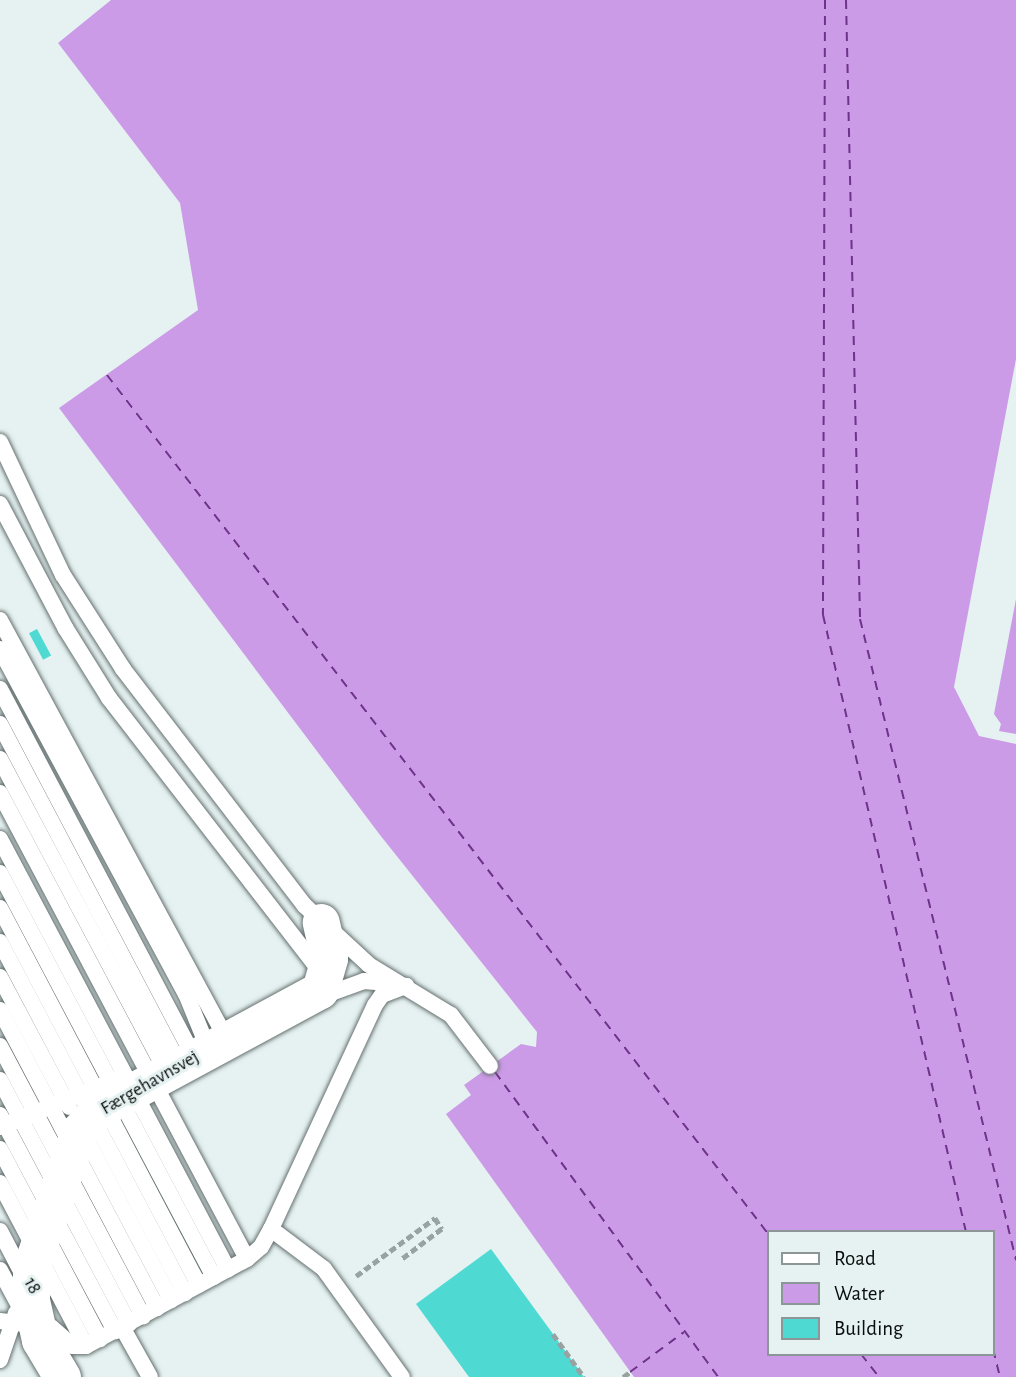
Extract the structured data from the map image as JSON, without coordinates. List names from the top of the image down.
{
  "streets": {
    "street": ["Færgehavnsvej"]
  },
  "legend": ["Road", "Water", "Building"]
}
